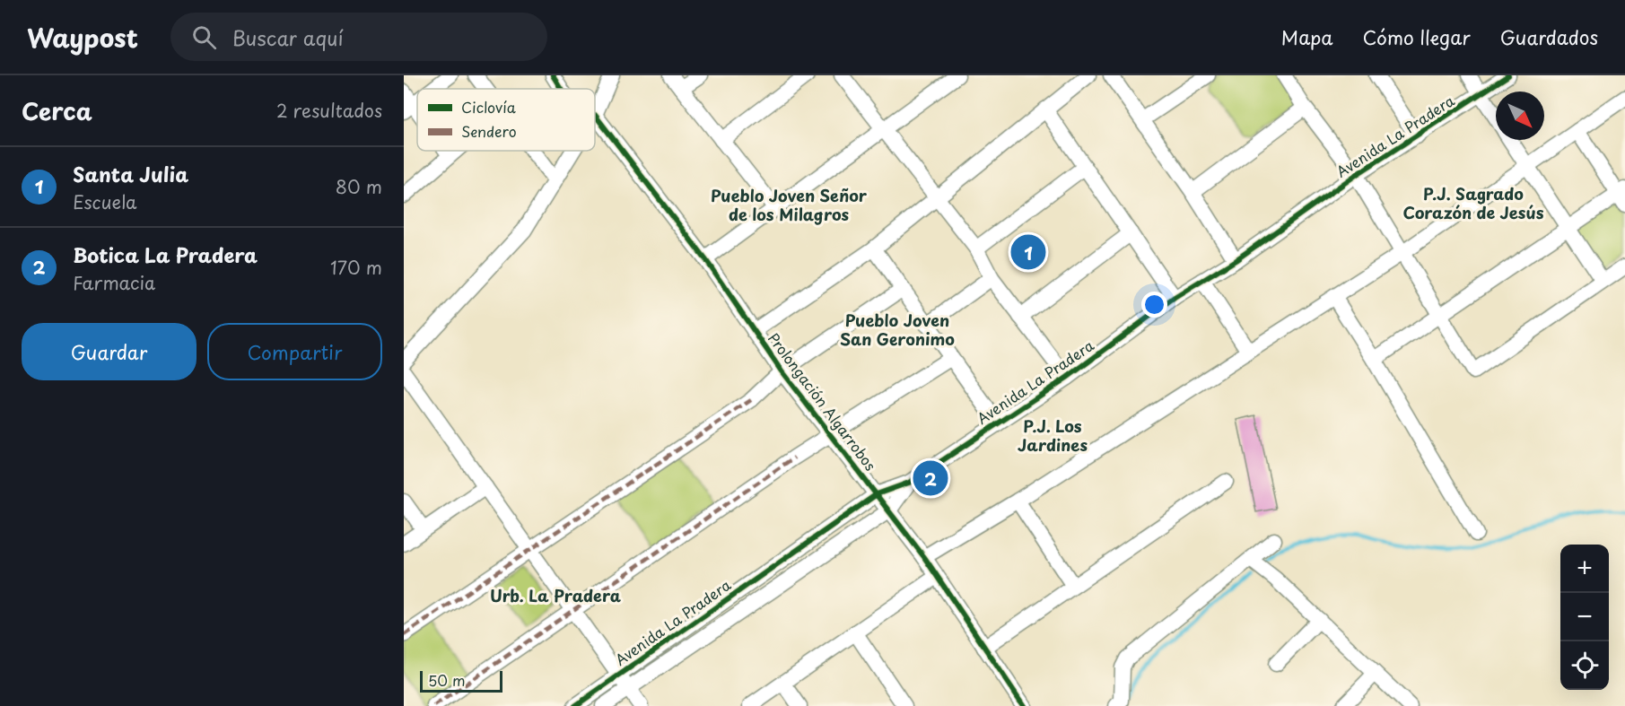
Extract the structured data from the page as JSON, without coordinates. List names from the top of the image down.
{
  "streets": {
    "street": ["Avenida La Pradera", "Prolongación Algarrobos"]
  },
  "crossings": [
    ["Avenida La Pradera", "Prolongación Algarrobos"]
  ],
  "districts": [
    "P.J. Sagrado Corazón de Jesús",
    "Pueblo Joven Señor de los Milagros",
    "Pueblo Joven San Geronimo",
    "P.J. Los Jardines",
    "Urb. La Pradera"
  ],
  "legend": ["Ciclovía", "Sendero"],
  "scale_bar": "50 m",
  "north": "bottom right",
  "page": {
    "header": "Waypost",
    "search": "Buscar aquí",
    "nav": ["Mapa", "Cómo llegar", "Guardados"],
    "heading": ["Cerca", "2 resultados"],
    "list": [
      {
        "mark": "1",
        "name": "Santa Julia",
        "note": "Escuela",
        "value": "80 m"
      },
      {
        "mark": "2",
        "name": "Botica La Pradera",
        "note": "Farmacia",
        "value": "170 m"
      }
    ],
    "pins": ["1", "2"],
    "buttons": ["Guardar", "Compartir"],
    "map_buttons": ["+", "−"],
    "scale": "50 m"
  }
}
